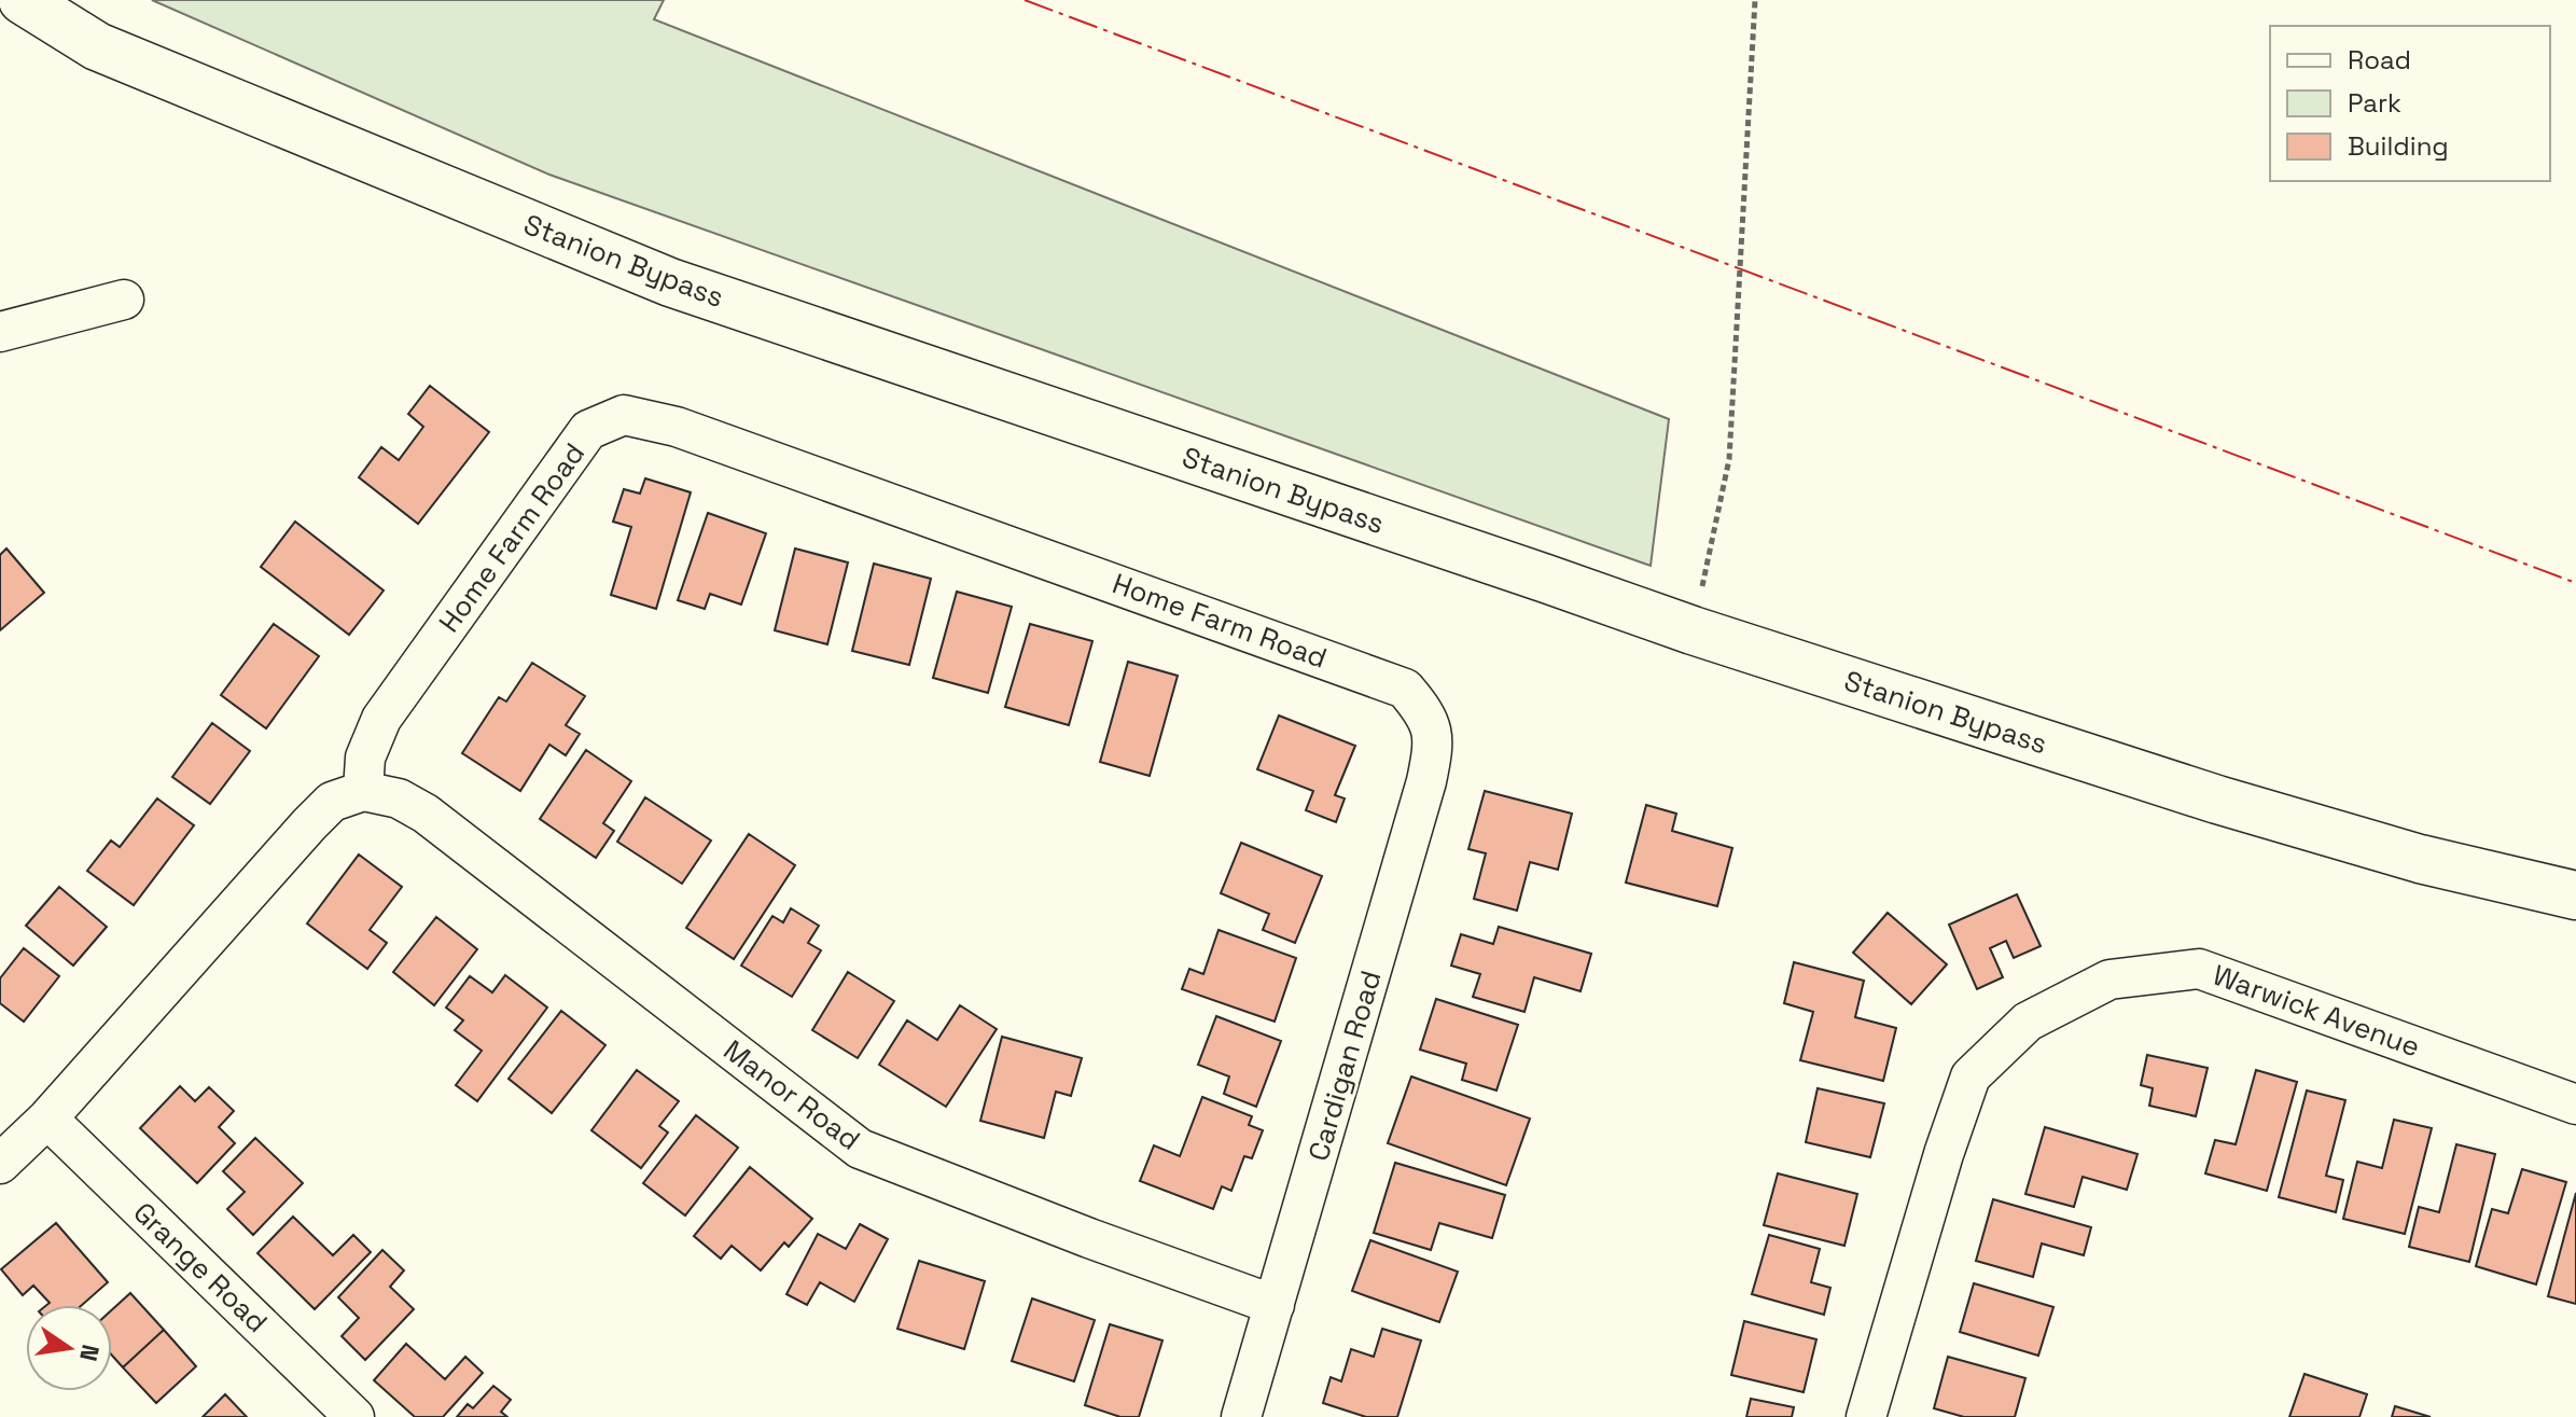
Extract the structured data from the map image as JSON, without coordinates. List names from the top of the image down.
{
  "streets": {
    "main road": ["Stanion Bypass"],
    "street": [
      "Home Farm Road",
      "Warwick Avenue",
      "Cardigan Road",
      "Manor Road",
      "Grange Road"
    ]
  },
  "crossings": [
    ["Home Farm Road", "Cardigan Road"],
    ["Home Farm Road", "Manor Road"],
    ["Cardigan Road", "Manor Road"]
  ],
  "legend": ["Road", "Park", "Building"],
  "north": "right"
}
